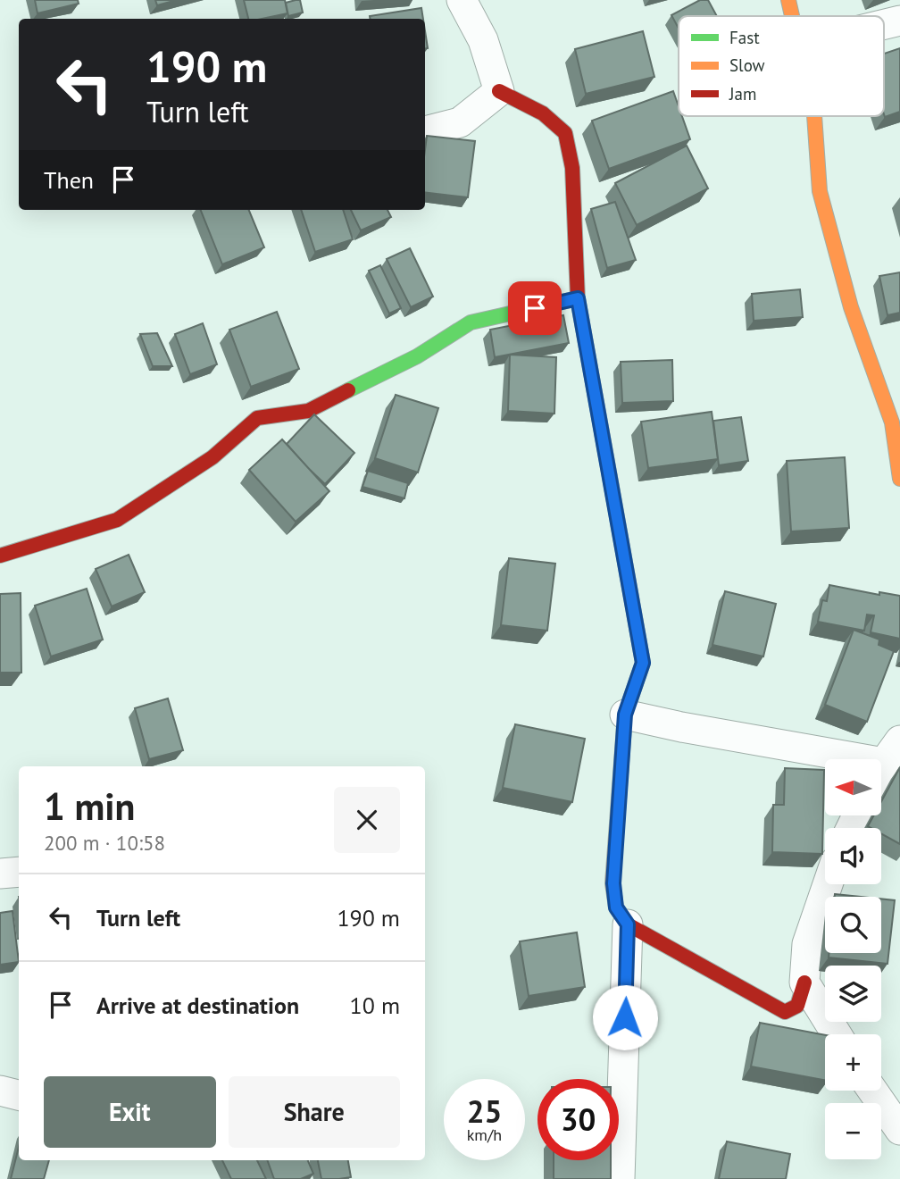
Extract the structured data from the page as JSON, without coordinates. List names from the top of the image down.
{
  "legend": ["Fast", "Slow", "Jam"],
  "north": "left",
  "page": {
    "turn": ["190 m", "Turn left"],
    "then": "Then",
    "map_buttons": ["+", "−"],
    "heading": ["1 min", "200 m · 10:58"],
    "list": [
      {
        "name": "Turn left",
        "value": "190 m"
      },
      {
        "name": "Arrive at destination",
        "value": "10 m"
      }
    ],
    "buttons": ["Exit", "Share"],
    "speed": "25 km/h",
    "limit": "30"
  }
}
